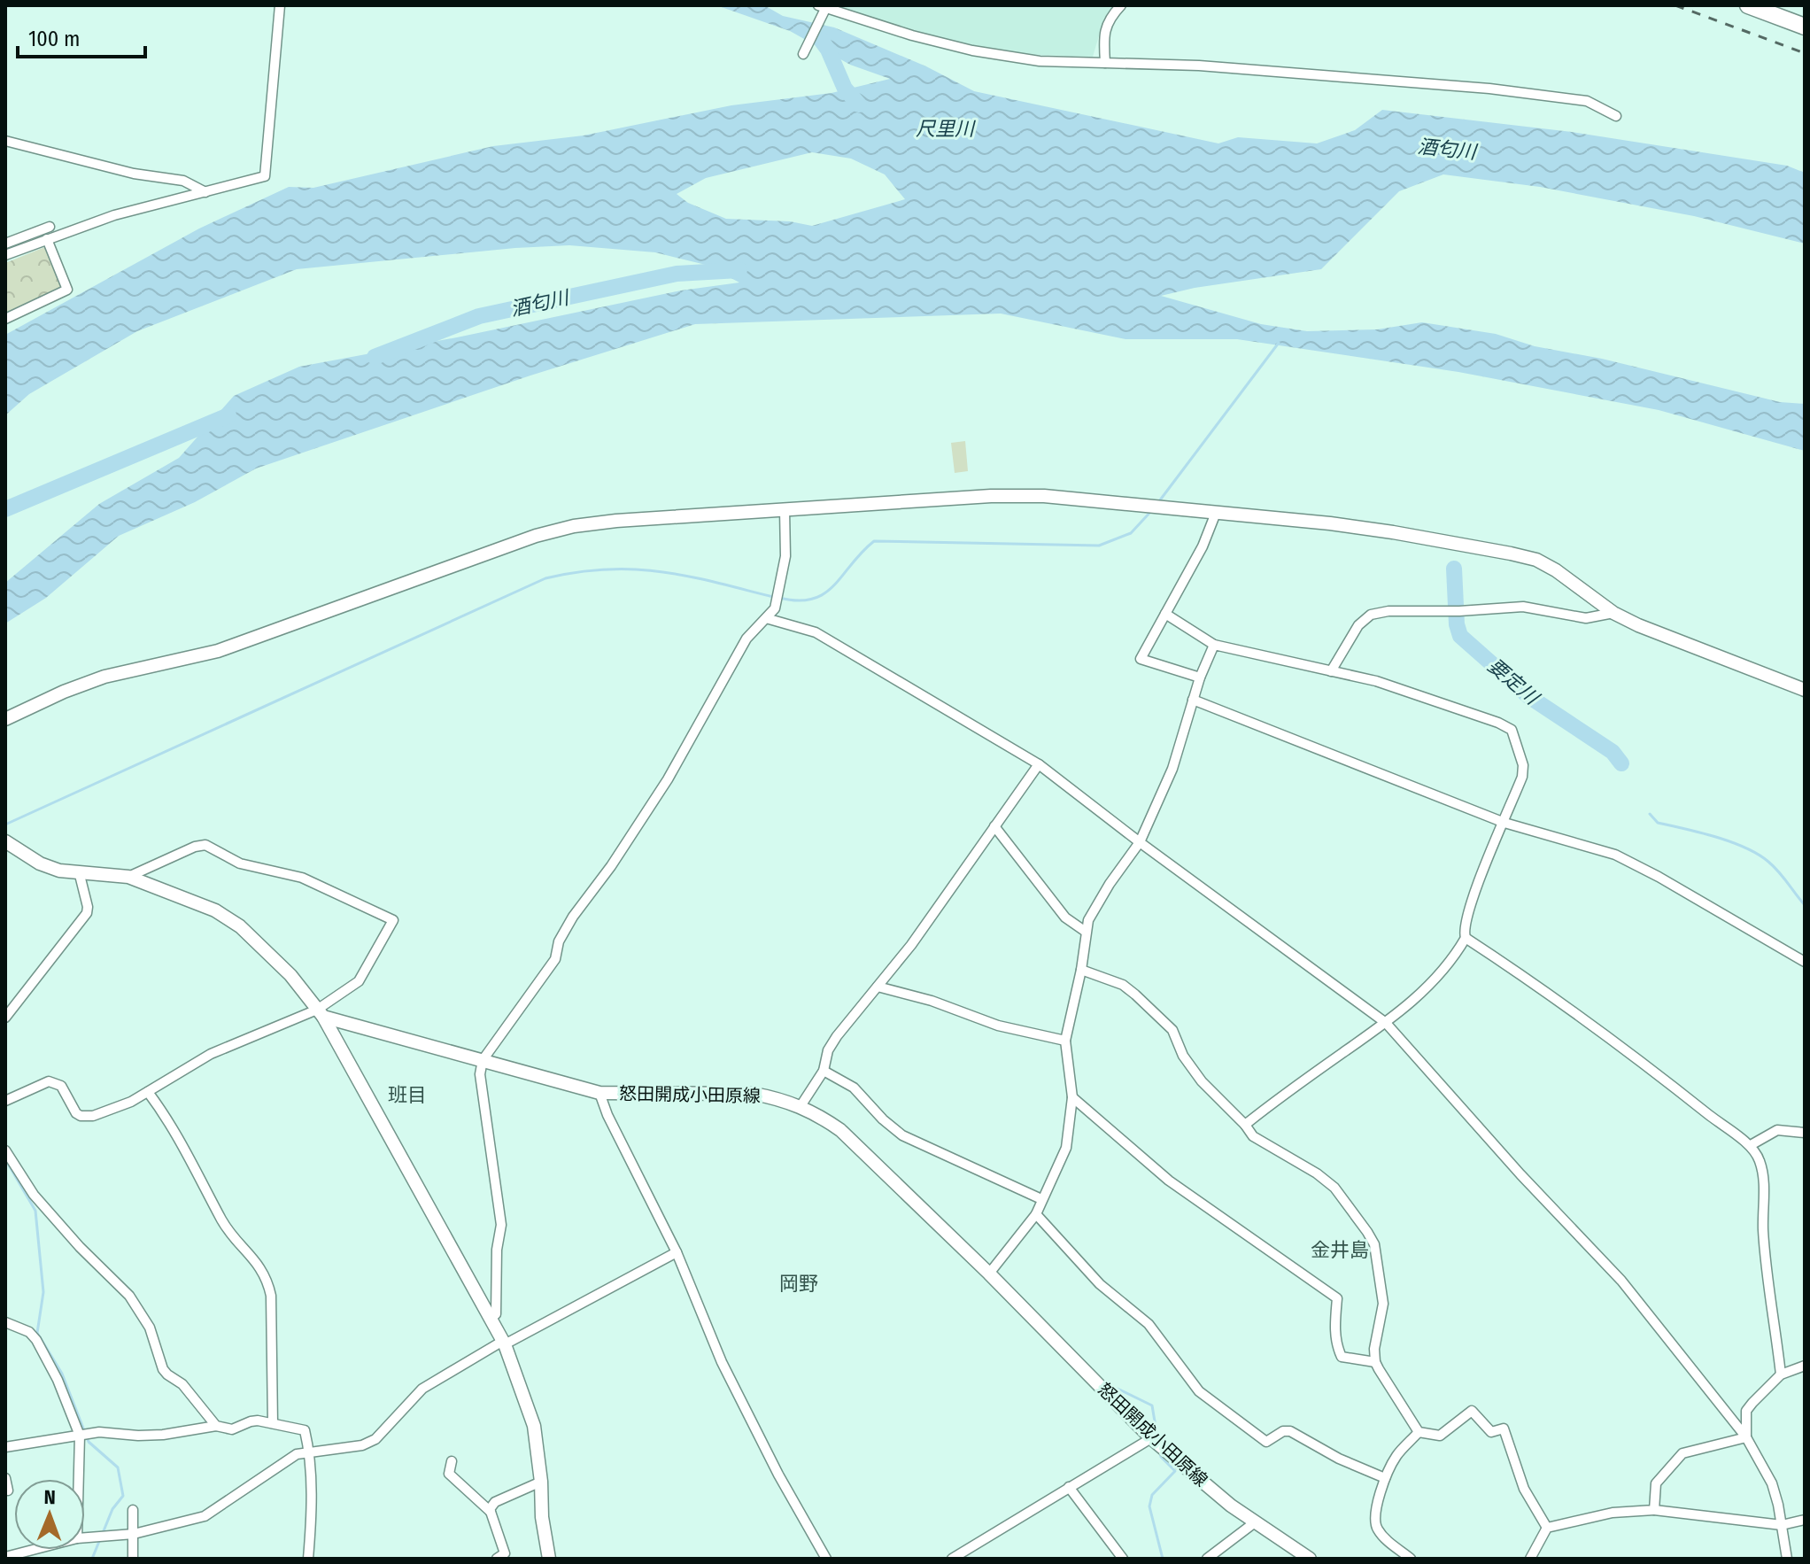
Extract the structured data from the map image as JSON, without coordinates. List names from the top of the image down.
{
  "streets": {
    "street": ["怒田開成小田原線"]
  },
  "districts": ["班目", "金井島", "岡野"],
  "water": ["尺里川", "酒匂川", "要定川"],
  "scale_bar": "100 m",
  "north": "top"
}
